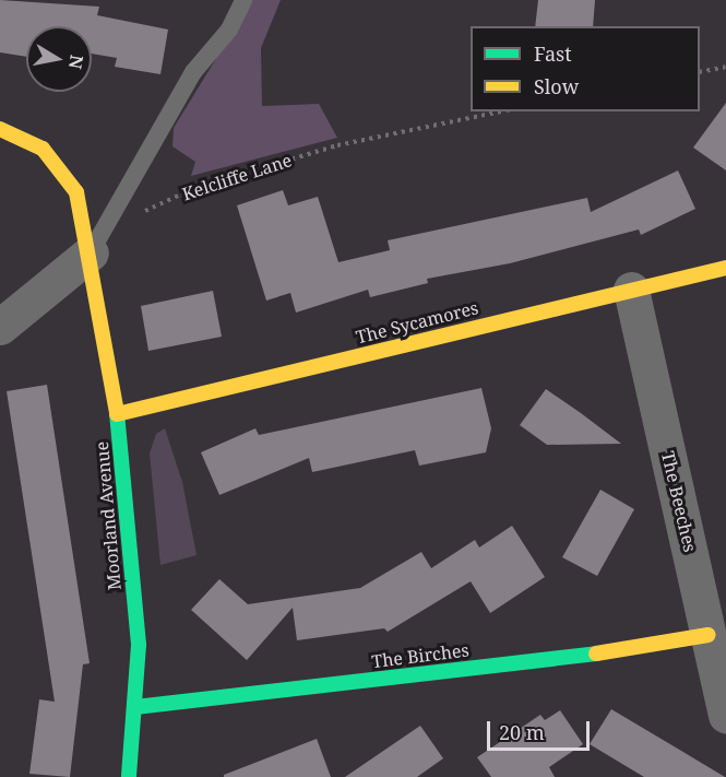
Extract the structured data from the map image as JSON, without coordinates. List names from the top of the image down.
{
  "streets": {
    "street": [
      "The Sycamores",
      "The Beeches",
      "Moorland Avenue",
      "The Birches"
    ],
    "path": ["Kelcliffe Lane"]
  },
  "crossings": [
    ["The Sycamores", "The Beeches"],
    ["The Sycamores", "Moorland Avenue"],
    ["The Beeches", "The Birches"],
    ["Moorland Avenue", "The Birches"]
  ],
  "legend": ["Fast", "Slow"],
  "scale_bar": "20 m",
  "north": "right"
}
